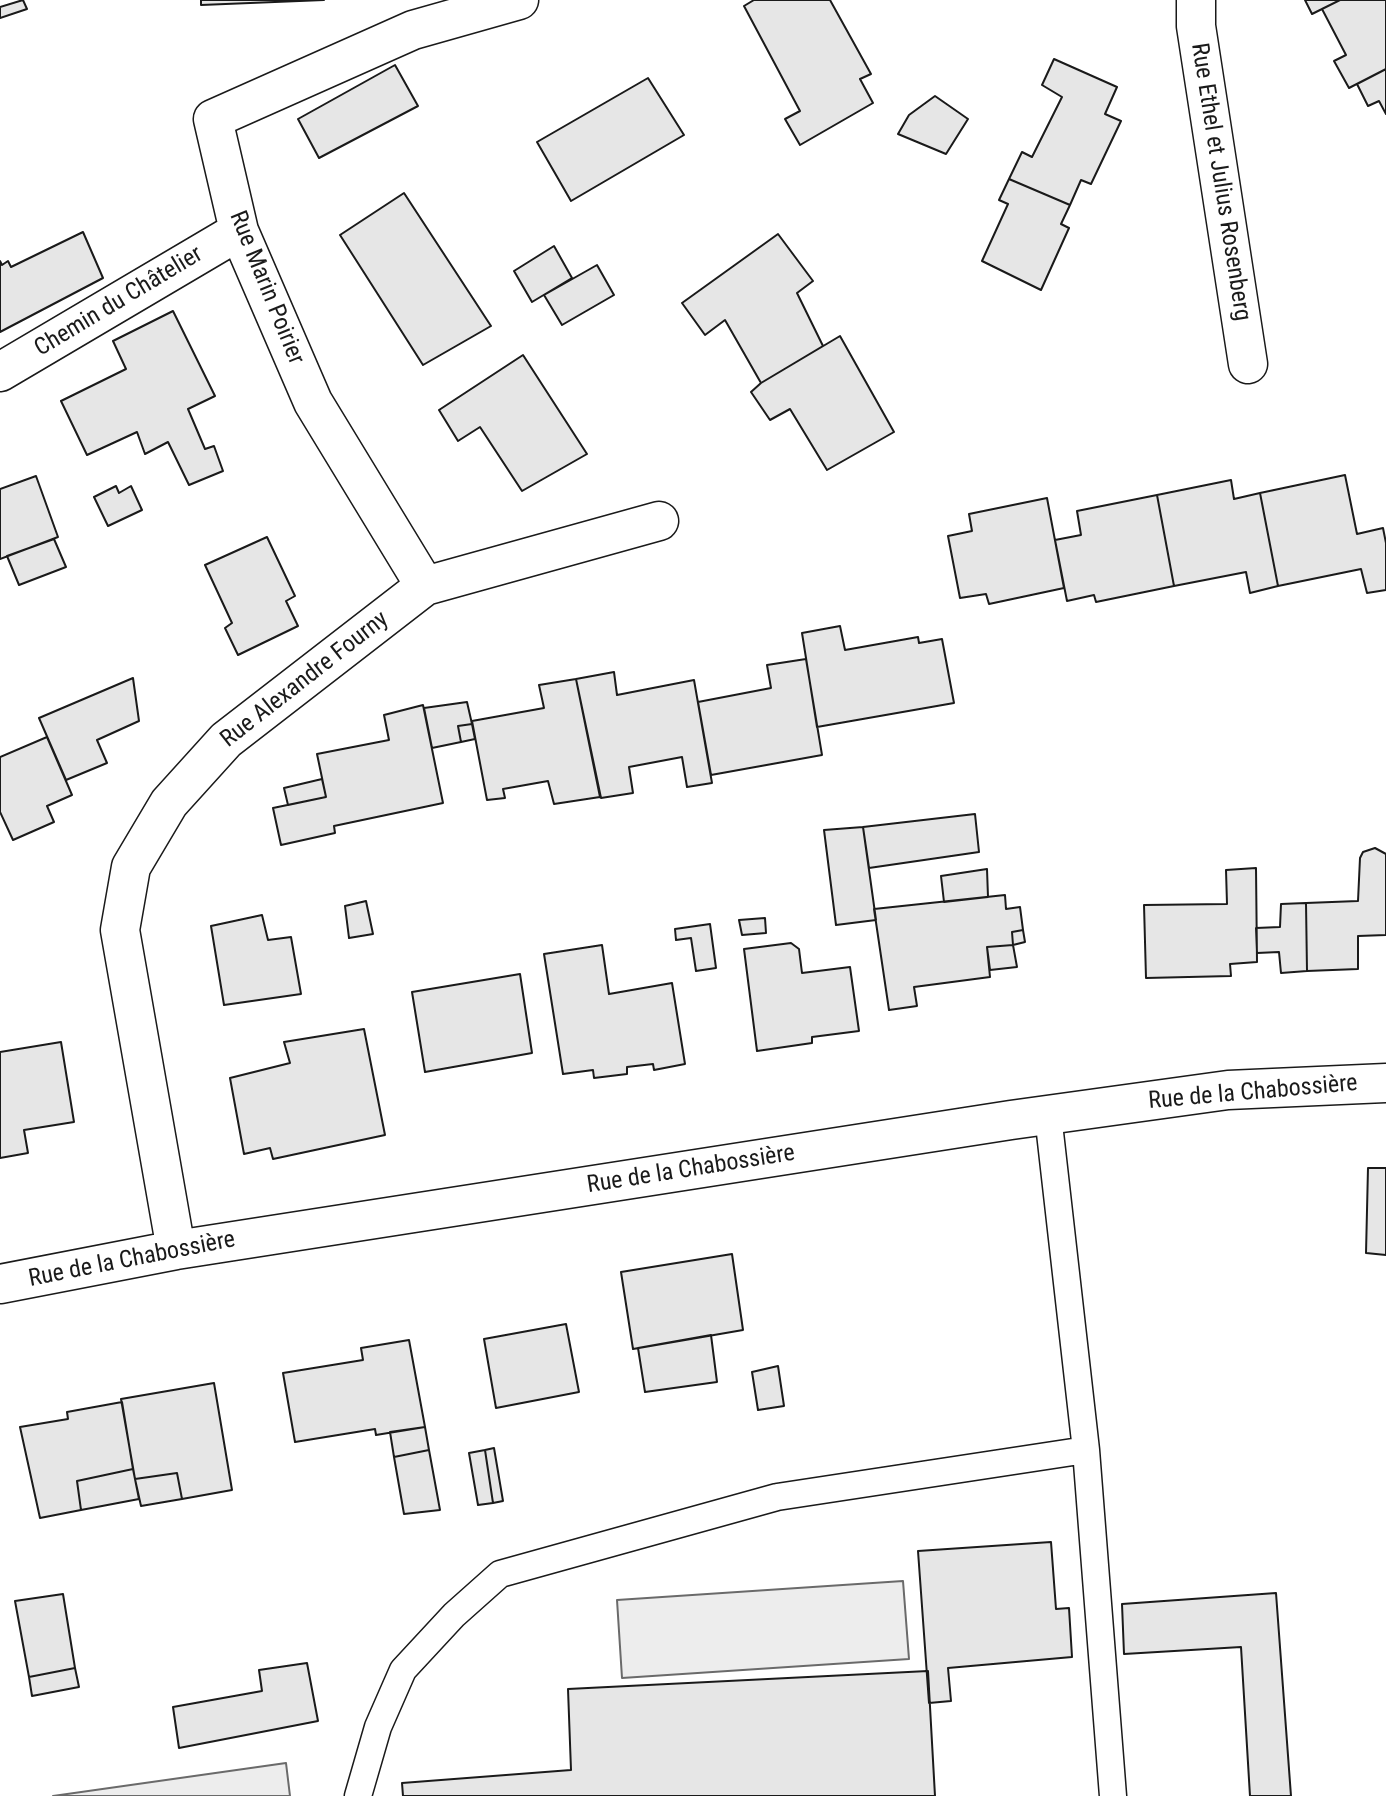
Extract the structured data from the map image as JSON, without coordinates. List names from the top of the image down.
{
  "streets": {
    "street": [
      "Rue Ethel et Julius Rosenberg",
      "Rue Marin Poirier",
      "Chemin du Châtelier",
      "Rue Alexandre Fourny",
      "Rue de la Chabossière"
    ]
  },
  "crossings": [
    ["Rue Marin Poirier", "Chemin du Châtelier"],
    ["Rue Marin Poirier", "Rue Alexandre Fourny"],
    ["Rue Alexandre Fourny", "Rue de la Chabossière"]
  ]
}
